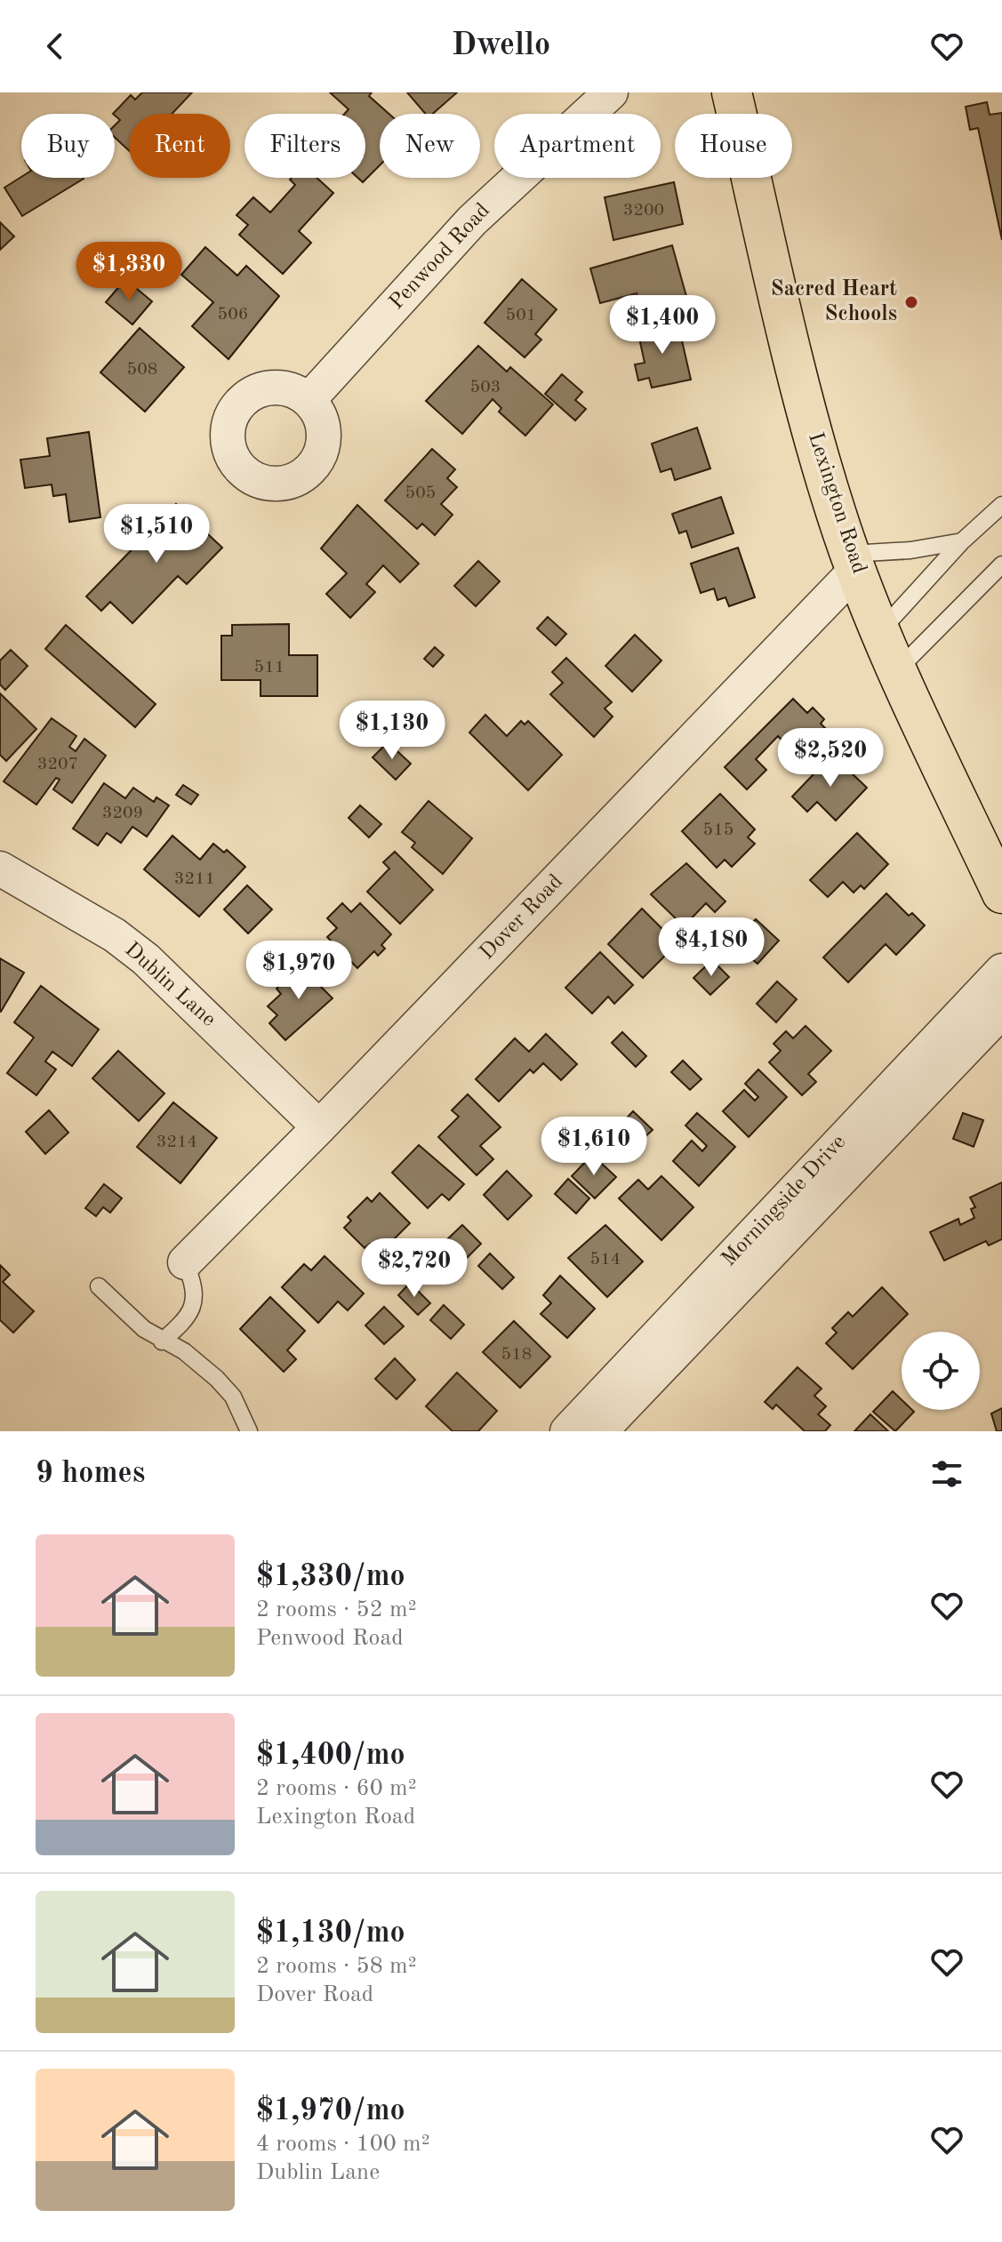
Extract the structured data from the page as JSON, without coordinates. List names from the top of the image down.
{
  "streets": {
    "main road": ["Lexington Road"],
    "street": [
      "Penwood Road",
      "Dover Road",
      "Dublin Lane",
      "Morningside Drive"
    ]
  },
  "crossings": [
    ["Lexington Road", "Dover Road"],
    ["Dover Road", "Dublin Lane"]
  ],
  "places": ["Sacred Heart Schools"],
  "house_numbers": [
    "3200",
    "506",
    "501",
    "508",
    "503",
    "505",
    "511",
    "3207",
    "3209",
    "515",
    "3211",
    "3214",
    "514",
    "518"
  ],
  "page": {
    "header": "Dwello",
    "chip": [
      "Buy",
      "Rent",
      "Filters",
      "New",
      "Apartment",
      "House"
    ],
    "price": [
      "$1,330",
      "$1,400",
      "$1,510",
      "$1,130",
      "$2,520",
      "$4,180",
      "$1,970",
      "$1,610",
      "$2,720"
    ],
    "heading": "9 homes",
    "list": [
      {
        "name": "$1,330/mo",
        "note": "2 rooms · 52 m² · Penwood Road"
      },
      {
        "name": "$1,400/mo",
        "note": "2 rooms · 60 m² · Lexington Road"
      },
      {
        "name": "$1,130/mo",
        "note": "2 rooms · 58 m² · Dover Road"
      },
      {
        "name": "$1,970/mo",
        "note": "4 rooms · 100 m² · Dublin Lane"
      }
    ]
  }
}
